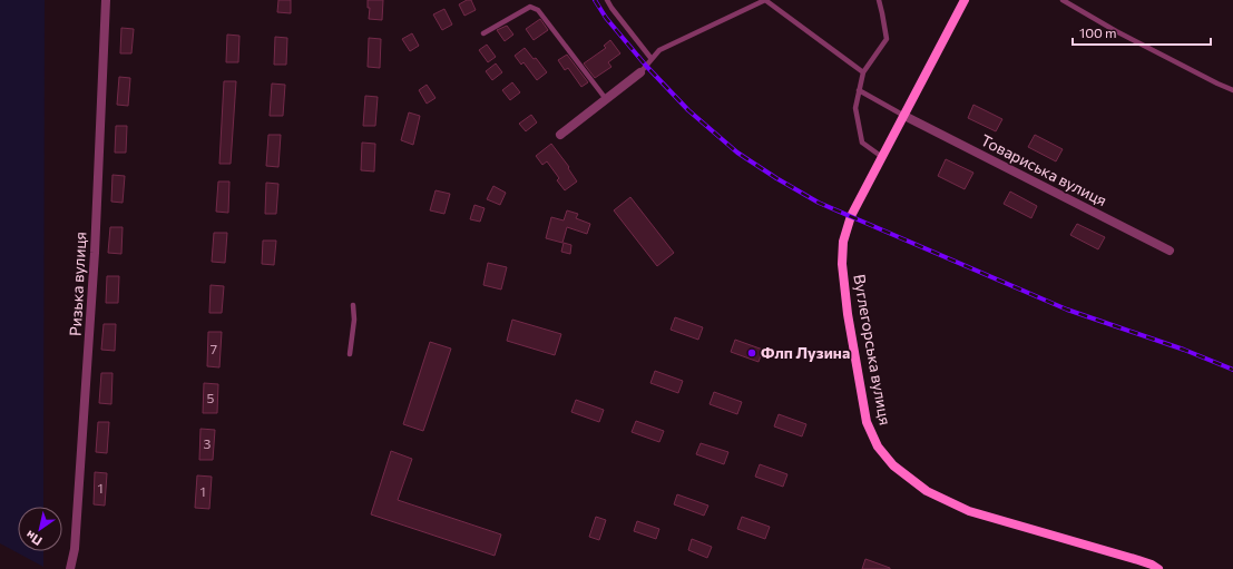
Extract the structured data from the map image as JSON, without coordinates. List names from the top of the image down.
{
  "streets": {
    "main road": ["Вуглегорська вулиця"],
    "street": ["Товариська вулиця", "Ризька вулиця"]
  },
  "crossings": [
    ["Товариська вулиця", "Вуглегорська вулиця"]
  ],
  "places": ["Флп Лузина"],
  "house_numbers": [
    "7",
    "5",
    "3",
    "1",
    "1"
  ],
  "scale_bar": "100 m",
  "north": "bottom left"
}
